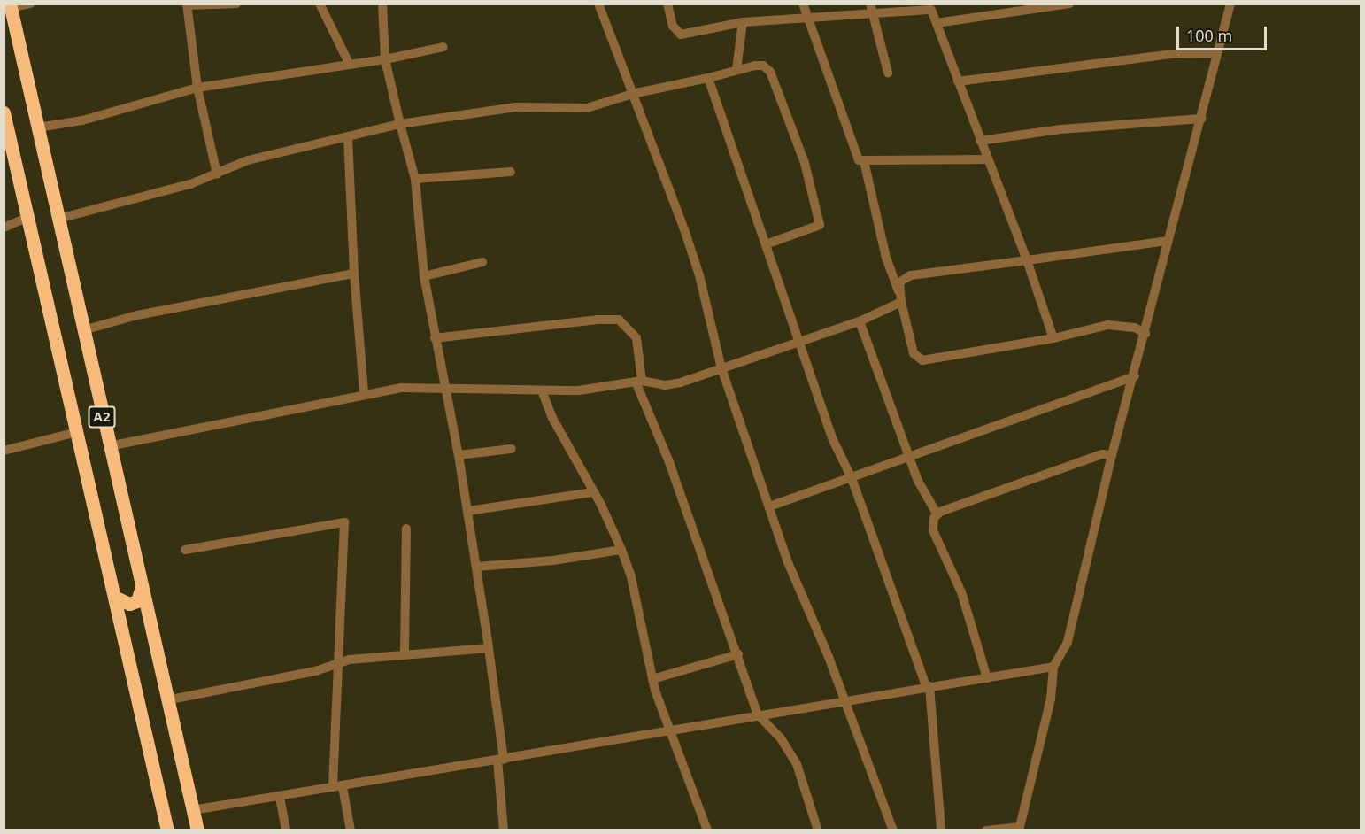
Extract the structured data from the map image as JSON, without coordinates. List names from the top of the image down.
{
  "streets": {
    "highway": ["A2"]
  },
  "scale_bar": "100 m"
}
